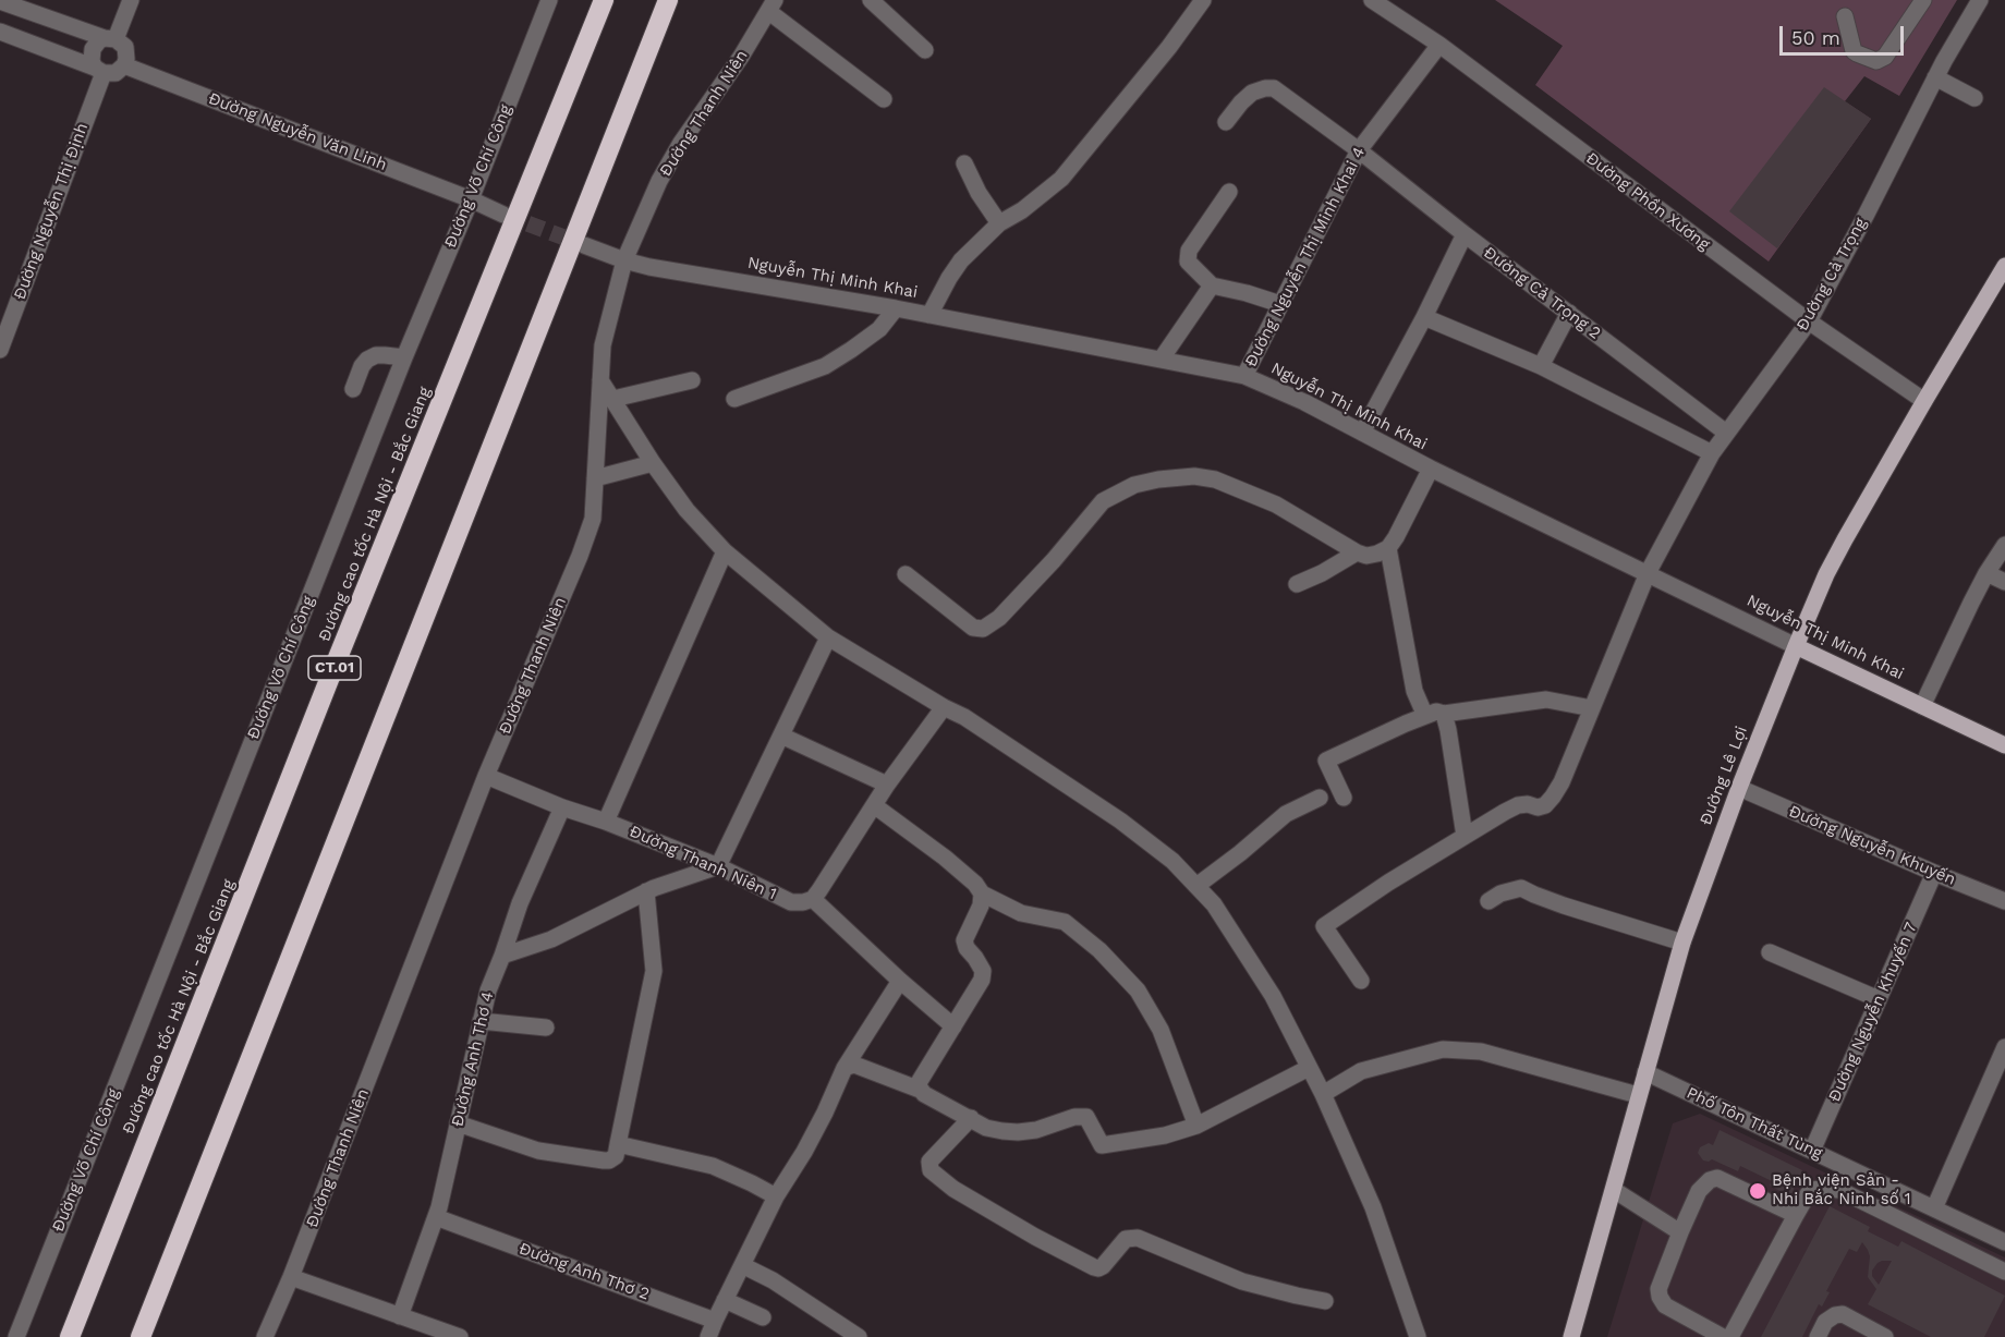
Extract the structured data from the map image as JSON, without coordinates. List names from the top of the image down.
{
  "streets": {
    "highway": ["Đường cao tốc Hà Nội - Bắc Giang", "CT.01"],
    "main road": ["Nguyễn Thị Minh Khai", "Đường Lê Lợi"],
    "street": [
      "Đường Thanh Niên",
      "Đường Nguyễn Văn Linh",
      "Đường Võ Chí Công",
      "Đường Phồn Xương",
      "Đường Nguyễn Thị Định",
      "Đường Nguyễn Thị Minh Khai 4",
      "Đường Cả Trọng",
      "Đường Cả Trọng 2",
      "Đường Nguyễn Khuyến",
      "Đường Thanh Niên 1",
      "Đường Nguyễn Khuyến 7",
      "Đường Anh Thơ 4",
      "Phố Tôn Thất Tùng",
      "Đường Anh Thơ 2"
    ]
  },
  "crossings": [
    ["Đường Thanh Niên", "Nguyễn Thị Minh Khai"],
    ["Đường Thanh Niên", "Đường Thanh Niên 1"],
    ["Đường Nguyễn Văn Linh", "Đường Võ Chí Công"],
    ["Đường Nguyễn Văn Linh", "Đường Nguyễn Thị Định"],
    ["Đường Phồn Xương", "Đường Nguyễn Thị Minh Khai 4"],
    ["Đường Phồn Xương", "Đường Cả Trọng"],
    ["Đường Phồn Xương", "Đường Lê Lợi"],
    ["Đường Nguyễn Thị Minh Khai 4", "Nguyễn Thị Minh Khai"],
    ["Đường Nguyễn Thị Minh Khai 4", "Đường Cả Trọng 2"],
    ["Đường Cả Trọng", "Nguyễn Thị Minh Khai"],
    ["Đường Cả Trọng", "Đường Cả Trọng 2"],
    ["Nguyễn Thị Minh Khai", "Đường Lê Lợi"],
    ["Đường Lê Lợi", "Đường Nguyễn Khuyến"],
    ["Đường Lê Lợi", "Phố Tôn Thất Tùng"],
    ["Đường Nguyễn Khuyến", "Đường Nguyễn Khuyến 7"],
    ["Đường Thanh Niên 1", "Đường Anh Thơ 4"],
    ["Đường Nguyễn Khuyến 7", "Phố Tôn Thất Tùng"],
    ["Đường Anh Thơ 4", "Đường Anh Thơ 2"]
  ],
  "places": ["Bệnh viện Sản - Nhi Bắc Ninh số 1"],
  "scale_bar": "50 m"
}
